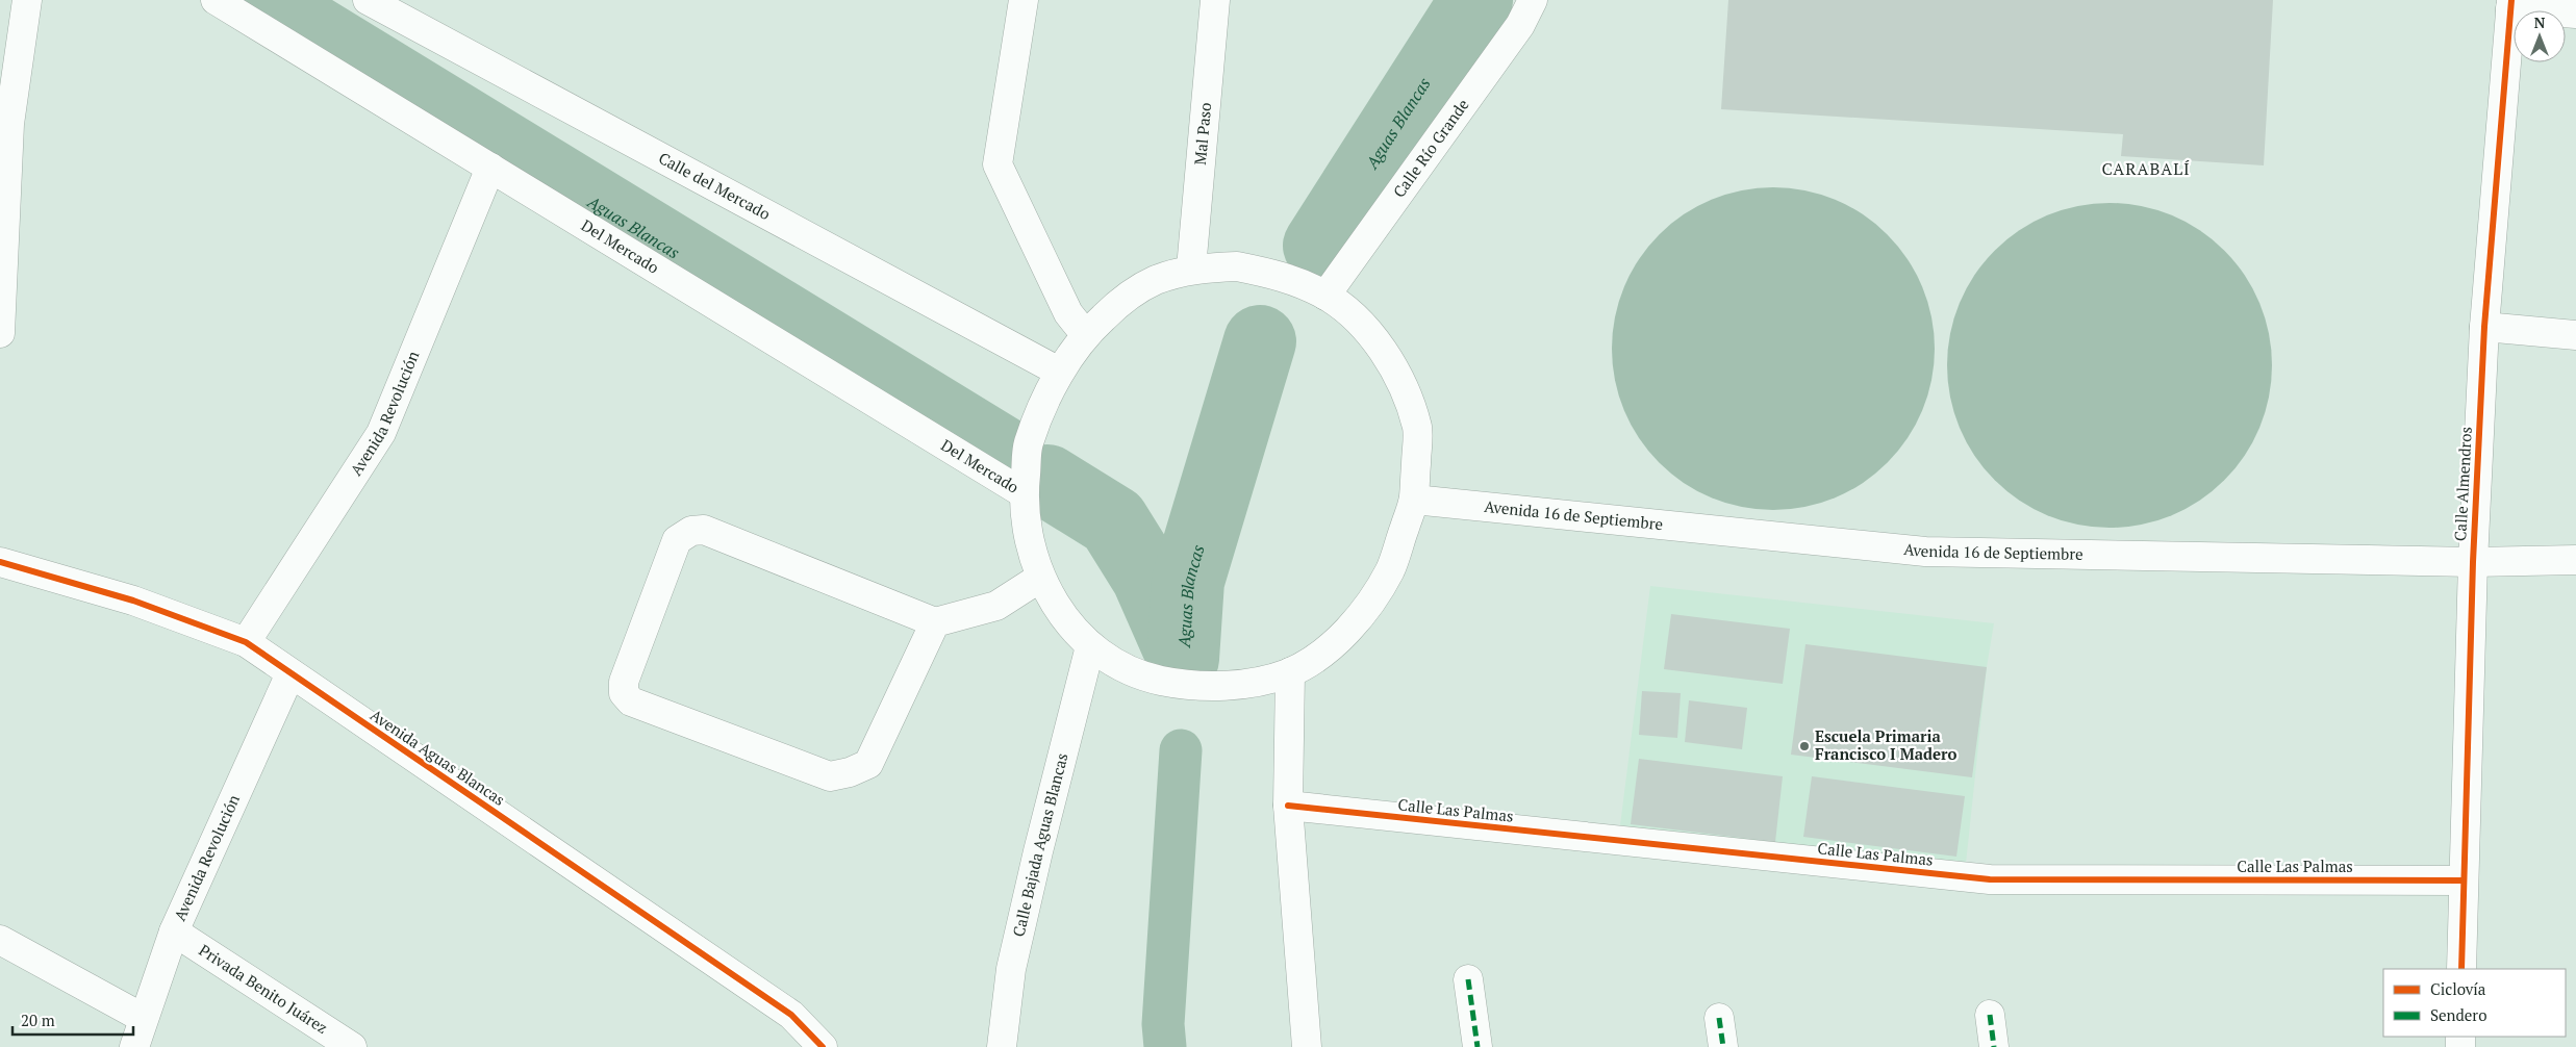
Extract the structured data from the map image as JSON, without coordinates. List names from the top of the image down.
{
  "streets": {
    "street": [
      "Mal Paso",
      "Calle Río Grande",
      "Calle del Mercado",
      "Del Mercado",
      "Avenida Revolución",
      "Calle Almendros",
      "Avenida 16 de Septiembre",
      "Avenida Aguas Blancas",
      "Calle Las Palmas",
      "Calle Bajada Aguas Blancas",
      "Privada Benito Juárez"
    ]
  },
  "crossings": [
    ["Del Mercado", "Avenida Revolución"],
    ["Avenida Revolución", "Avenida Aguas Blancas"],
    ["Avenida Revolución", "Privada Benito Juárez"],
    ["Calle Almendros", "Avenida 16 de Septiembre"],
    ["Calle Almendros", "Calle Las Palmas"]
  ],
  "districts": ["CARABALÍ"],
  "water": ["Aguas Blancas"],
  "places": ["Escuela Primaria Francisco I Madero"],
  "legend": ["Ciclovía", "Sendero"],
  "scale_bar": "20 m",
  "north": "top"
}
